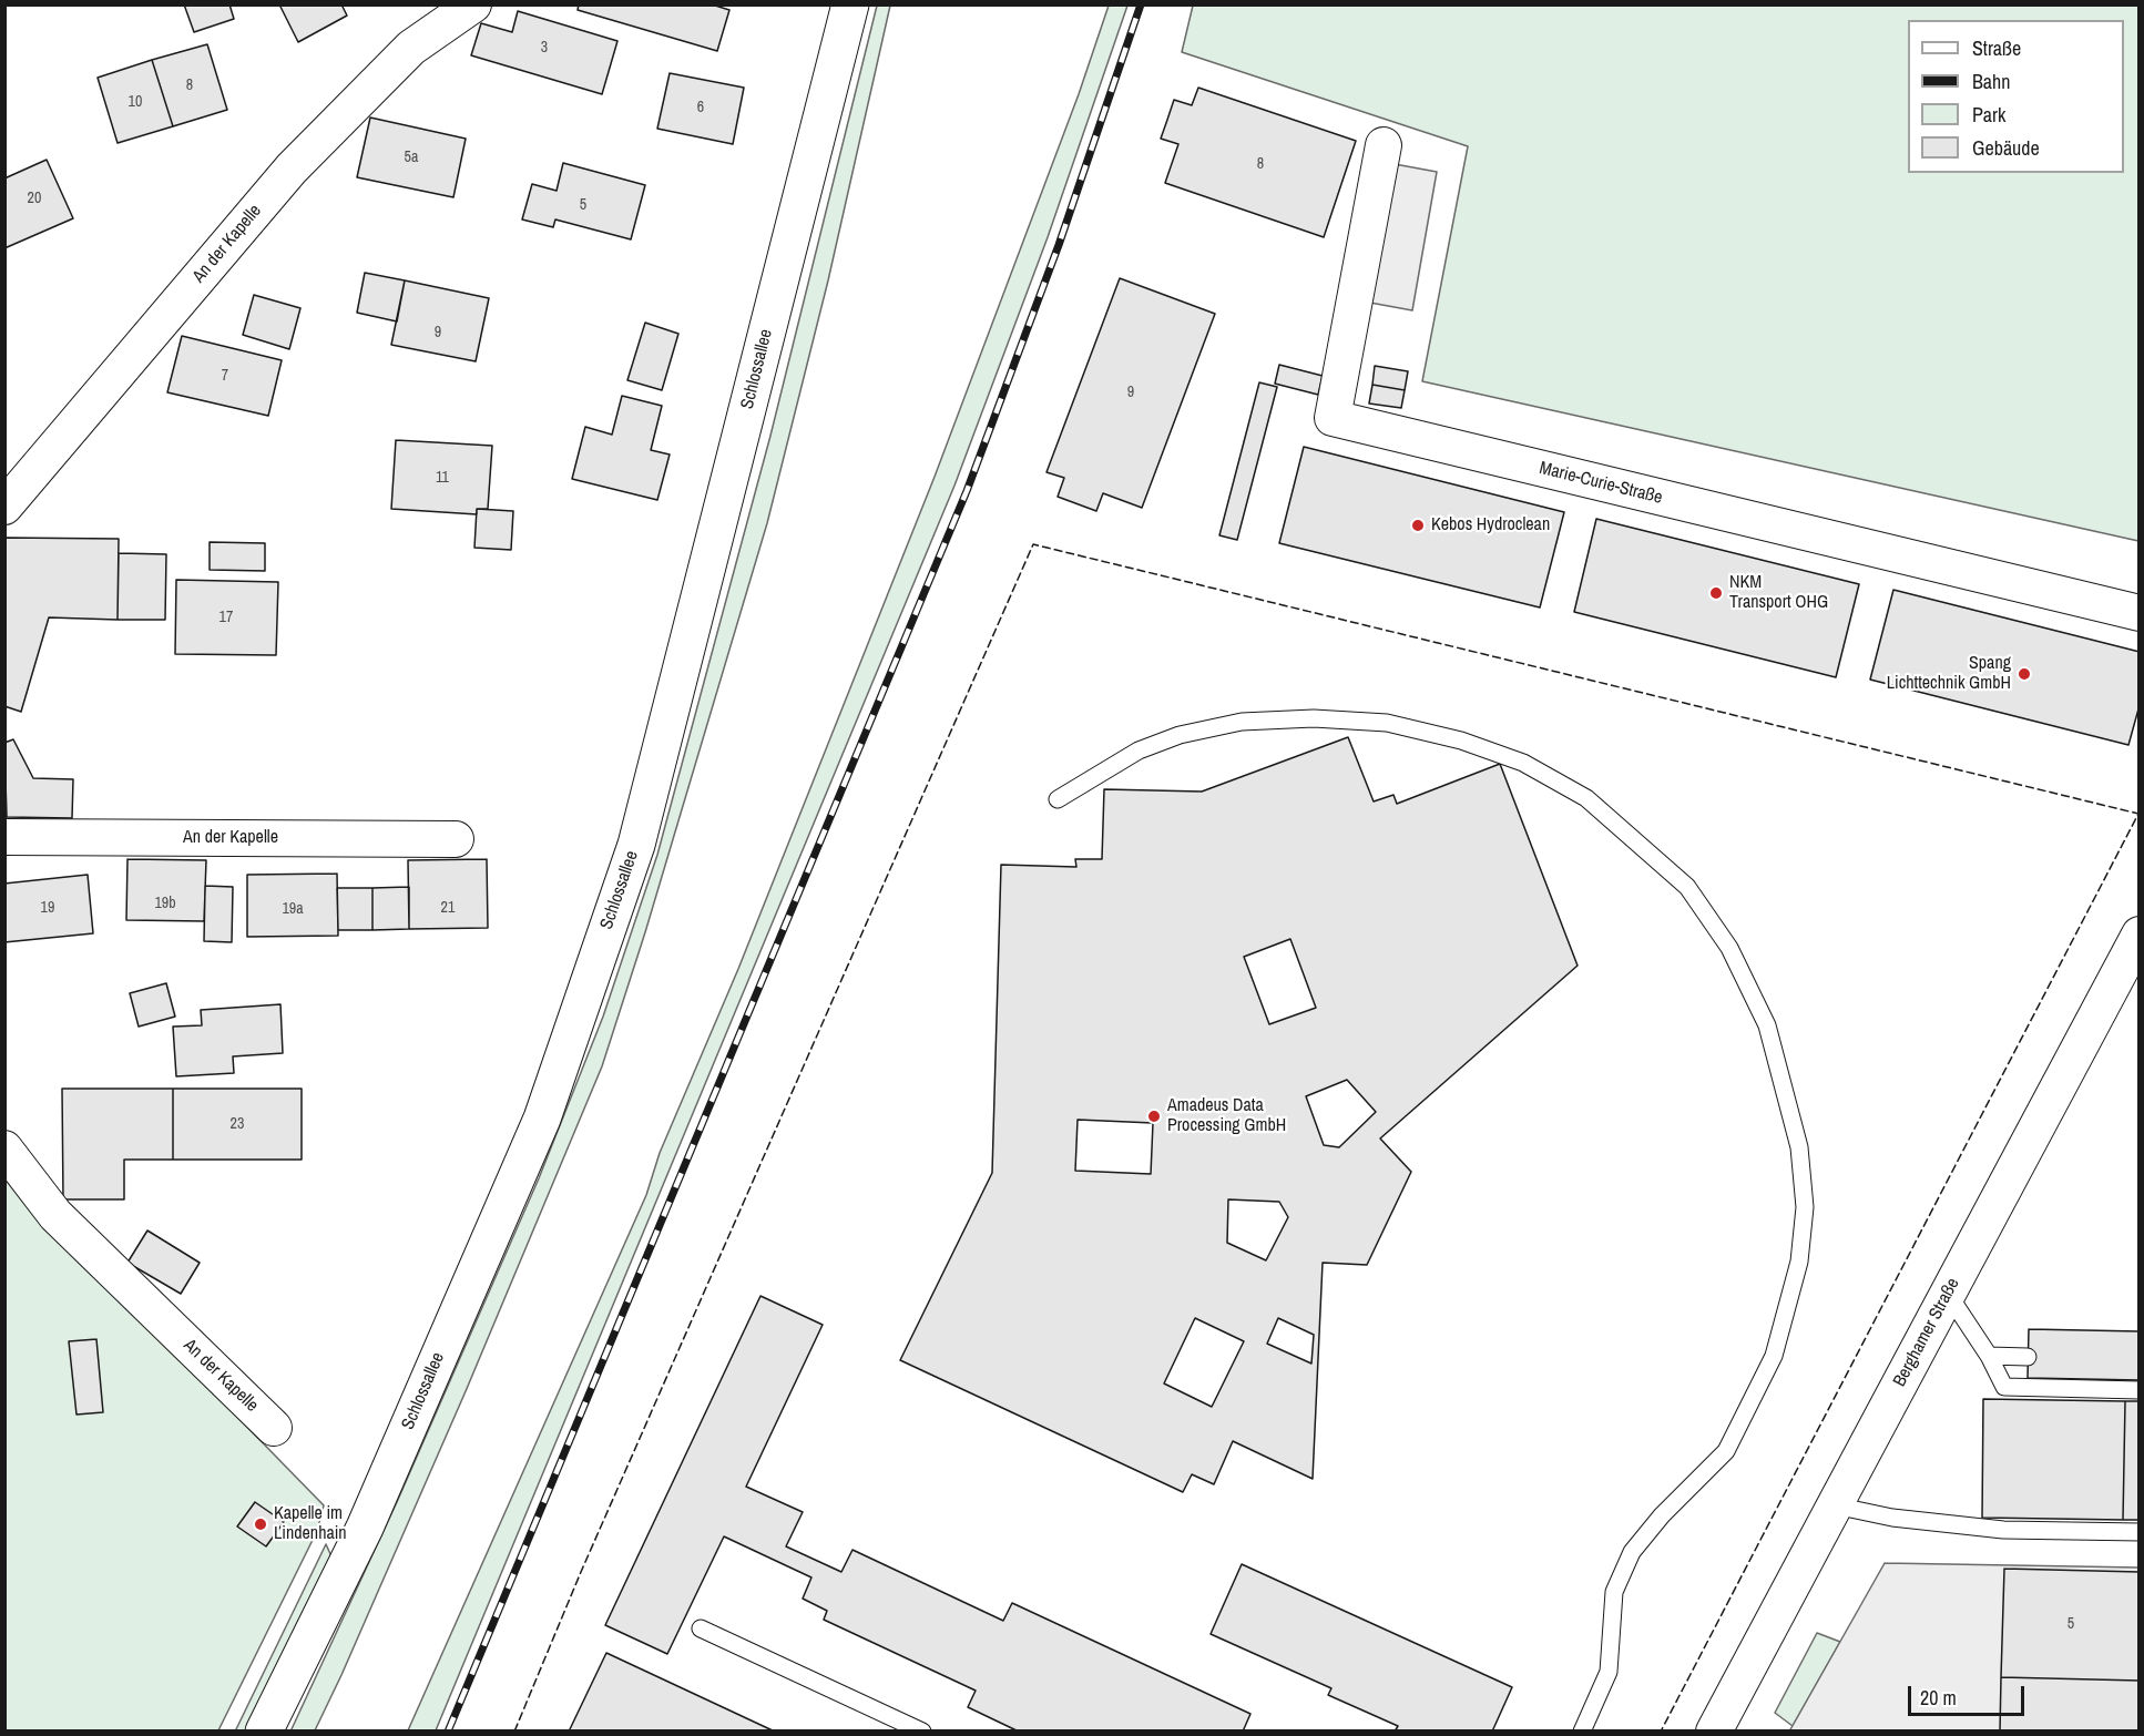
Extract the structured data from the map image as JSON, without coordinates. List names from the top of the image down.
{
  "streets": {
    "main road": ["Schlossallee"],
    "street": ["An der Kapelle", "Marie-Curie-Straße", "Berghamer Straße"]
  },
  "places": [
    "Kebos Hydroclean",
    "NKM Transport OHG",
    "Spang Lichttechnik GmbH",
    "Amadeus Data Processing GmbH",
    "Kapelle im Lindenhain"
  ],
  "house_numbers": [
    "3",
    "8",
    "10",
    "6",
    "5a",
    "8",
    "20",
    "5",
    "9",
    "7",
    "9",
    "11",
    "17",
    "19b",
    "19",
    "21",
    "19a",
    "23",
    "5"
  ],
  "legend": [
    "Straße",
    "Bahn",
    "Park",
    "Gebäude"
  ],
  "scale_bar": "20 m"
}
